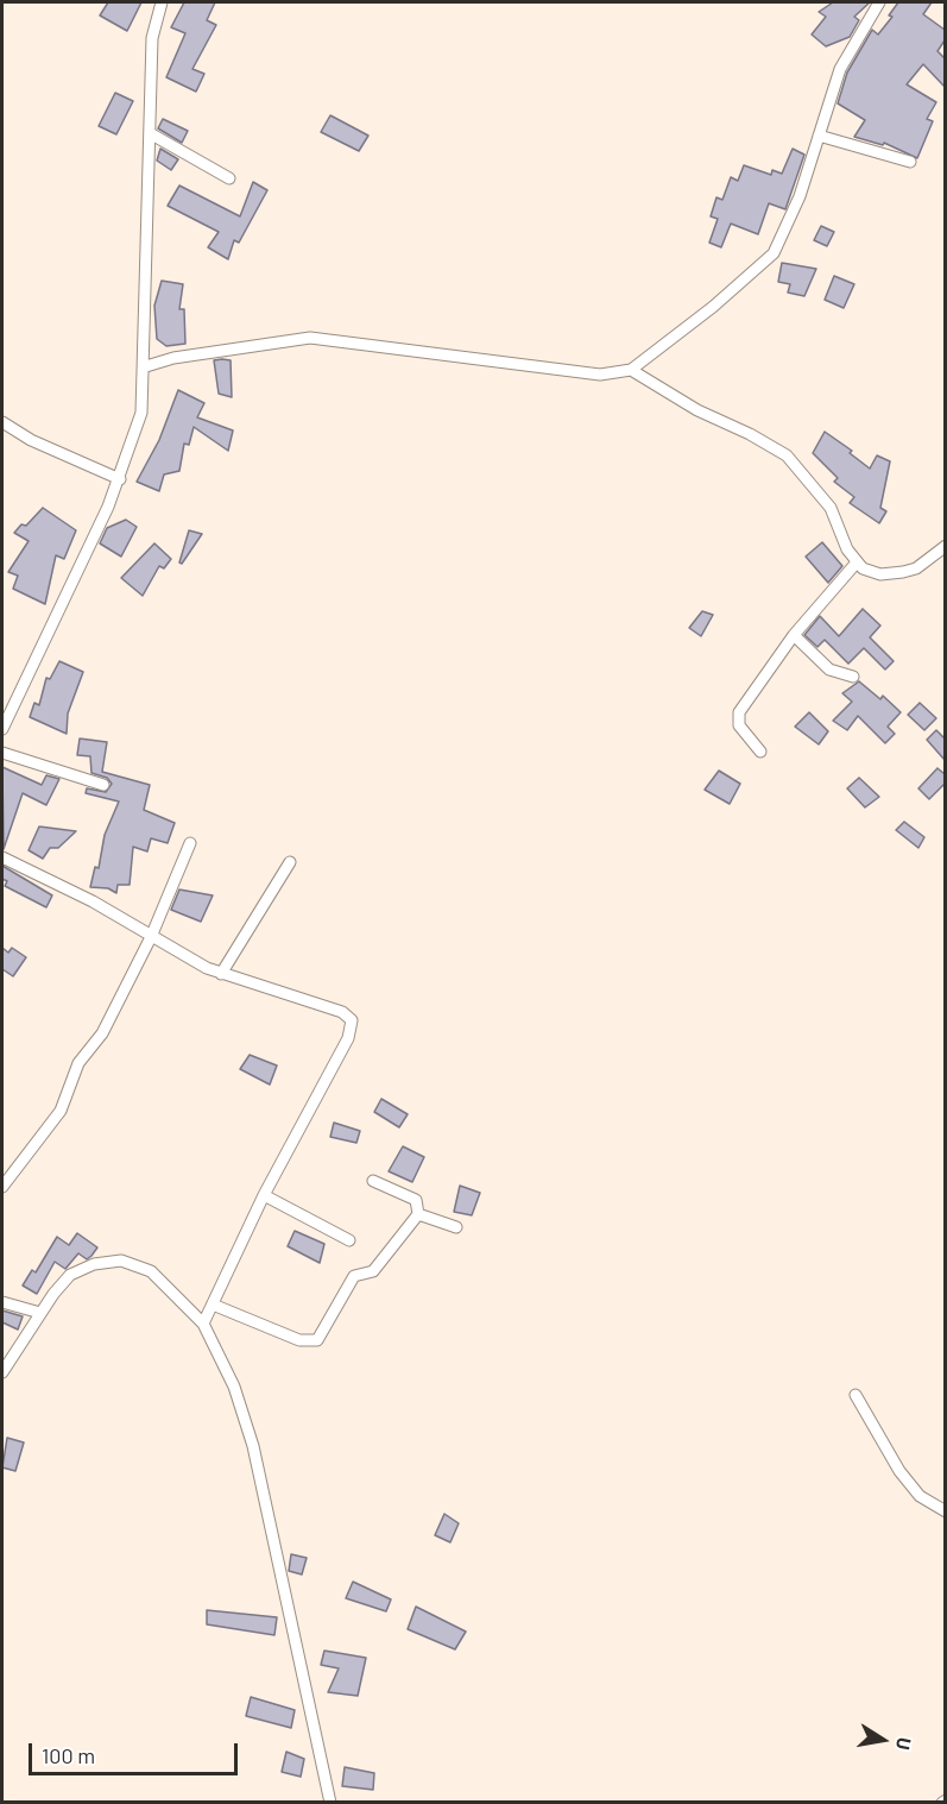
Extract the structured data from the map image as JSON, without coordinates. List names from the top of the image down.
{
  "scale_bar": "100 m",
  "north": "right"
}
